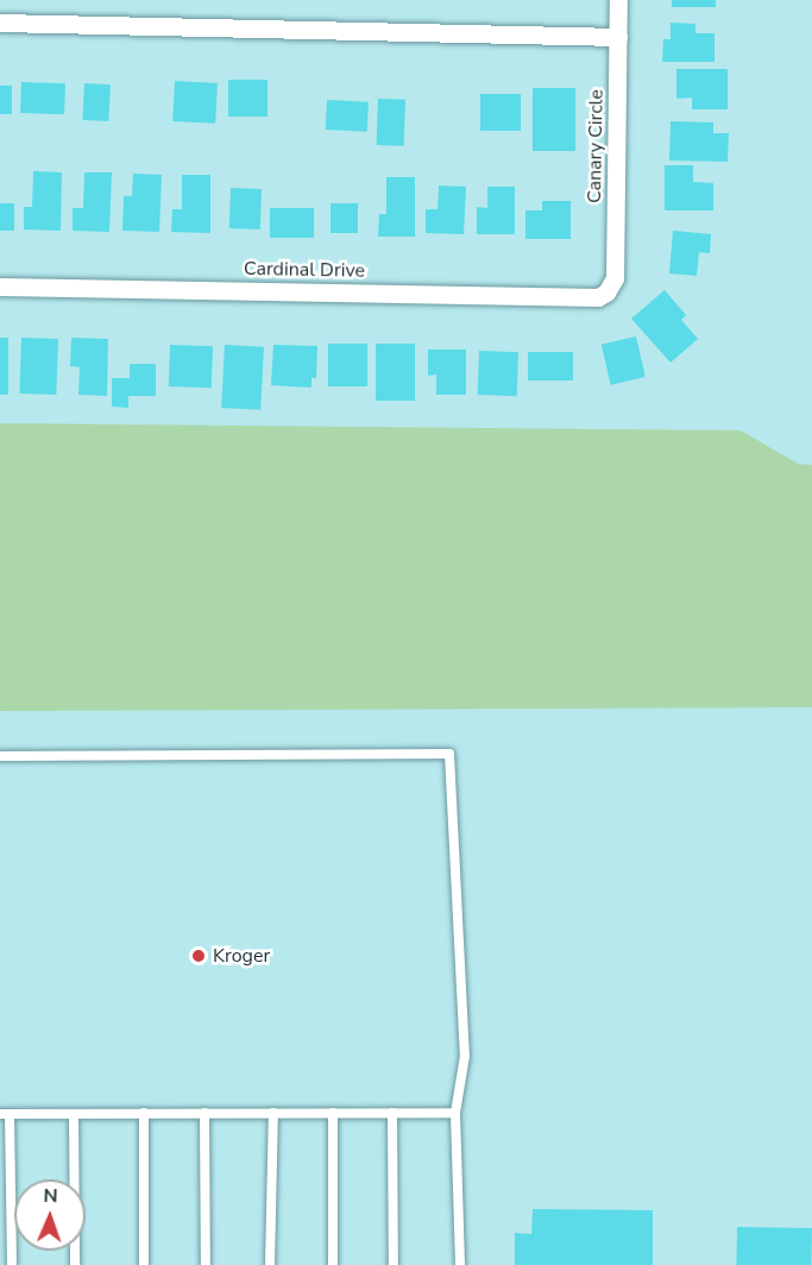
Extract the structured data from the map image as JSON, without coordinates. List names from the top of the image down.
{
  "streets": {
    "street": ["Canary Circle", "Cardinal Drive"]
  },
  "crossings": [
    ["Canary Circle", "Cardinal Drive"]
  ],
  "places": ["Kroger"],
  "north": "top"
}
